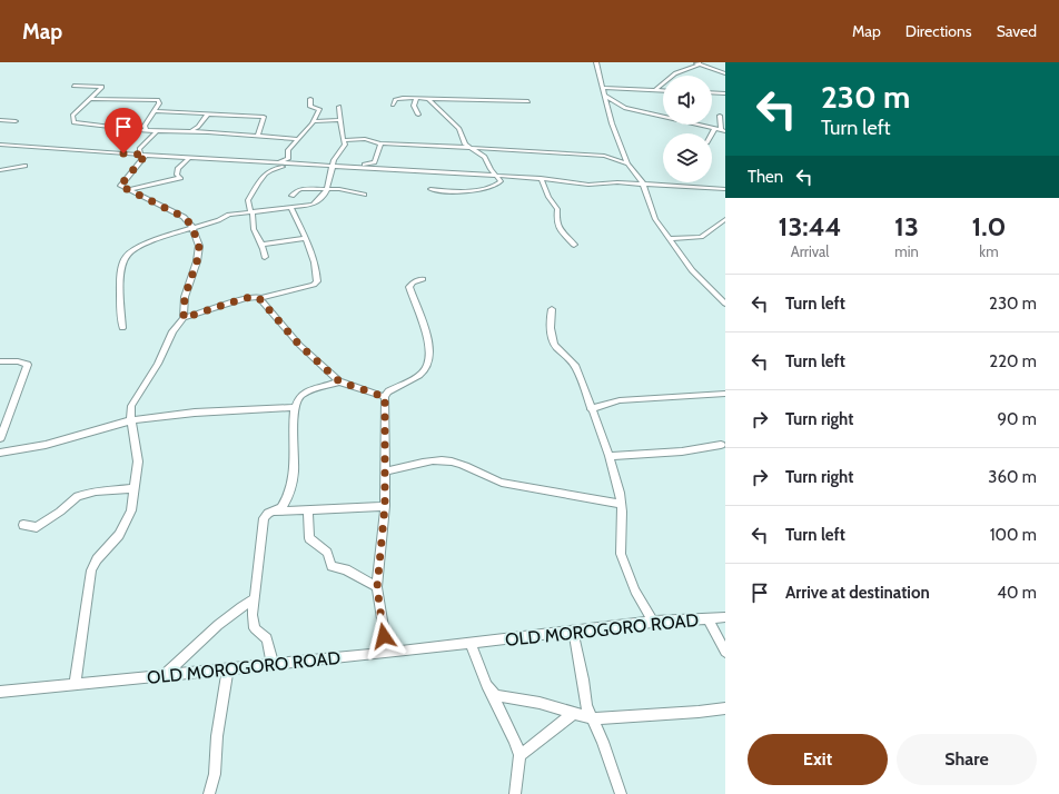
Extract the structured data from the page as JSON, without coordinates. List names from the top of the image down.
{
  "streets": {
    "street": ["OLD MOROGORO ROAD"]
  },
  "page": {
    "header": "Map",
    "nav": ["Map", "Directions", "Saved"],
    "turn": ["230 m", "Turn left"],
    "then": "Then",
    "eta": [
      "13:44",
      "Arrival",
      "13",
      "min",
      "1.0",
      "km"
    ],
    "list": [
      {
        "name": "Turn left",
        "value": "230 m"
      },
      {
        "name": "Turn left",
        "value": "220 m"
      },
      {
        "name": "Turn right",
        "value": "90 m"
      },
      {
        "name": "Turn right",
        "value": "360 m"
      },
      {
        "name": "Turn left",
        "value": "100 m"
      },
      {
        "name": "Arrive at destination",
        "value": "40 m"
      }
    ],
    "buttons": ["Exit", "Share"]
  }
}
